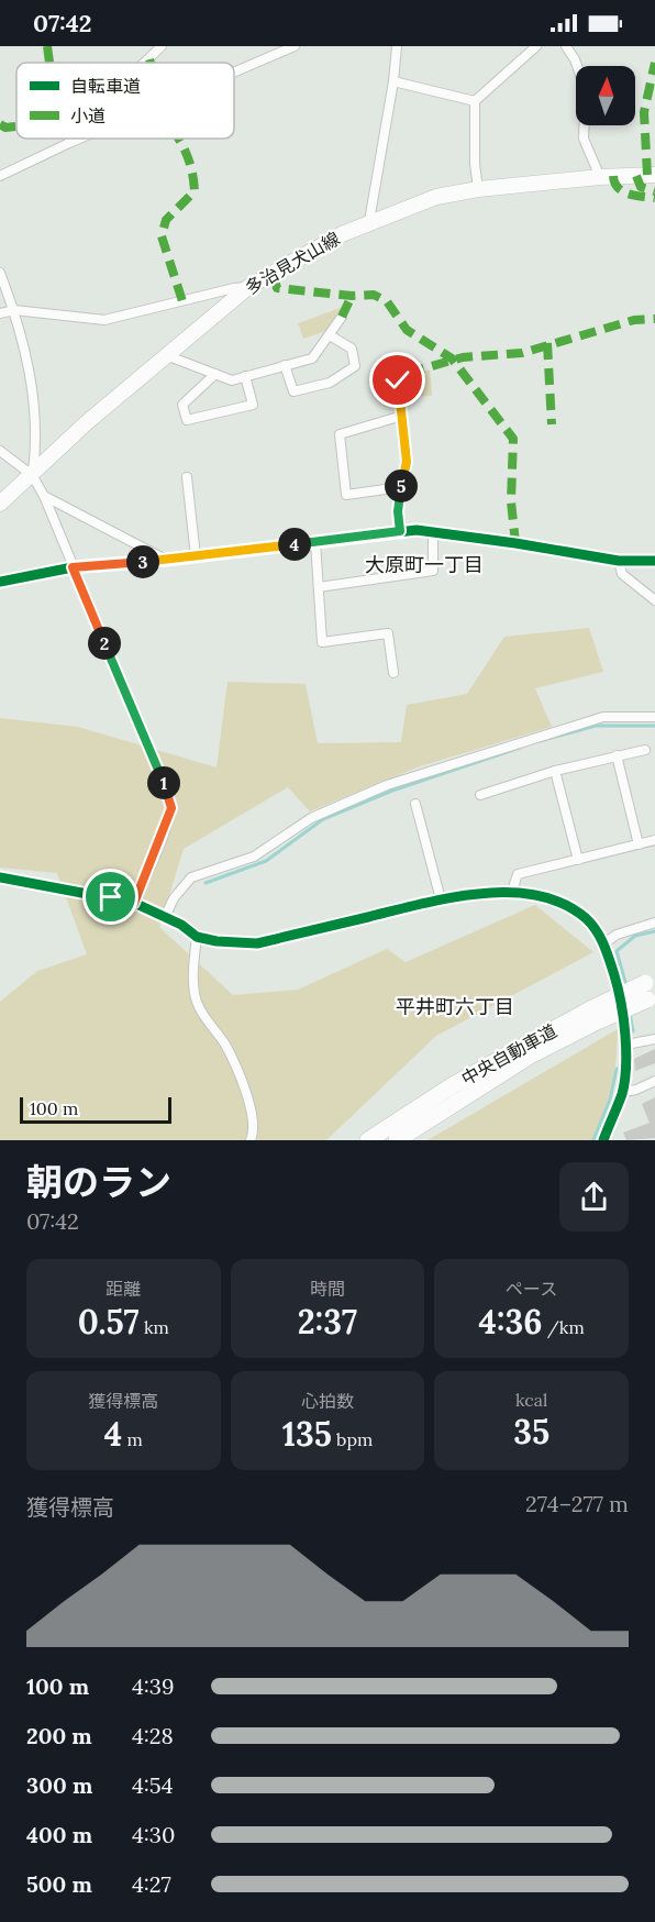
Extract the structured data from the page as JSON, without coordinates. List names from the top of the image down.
{
  "streets": {
    "highway": ["中央自動車道"],
    "main road": ["多治見犬山線"]
  },
  "districts": ["大原町一丁目", "平井町六丁目"],
  "legend": ["自転車道", "小道"],
  "scale_bar": "100 m",
  "north": "top",
  "page": {
    "status": "07:42",
    "pins": [
      "5",
      "4",
      "3",
      "2",
      "1"
    ],
    "scale": "100 m",
    "heading": ["朝のラン", "07:42"],
    "stats": [
      ["距離", "0.57 km"],
      ["時間", "2:37"],
      ["ペース", "4:36 /km"],
      ["獲得標高", "4 m"],
      ["心拍数", "135 bpm"],
      ["kcal", "35"]
    ],
    "chart": ["獲得標高", "274–277 m"],
    "list": [
      {
        "name": "100 m",
        "note": "4:39"
      },
      {
        "name": "200 m",
        "note": "4:28"
      },
      {
        "name": "300 m",
        "note": "4:54"
      },
      {
        "name": "400 m",
        "note": "4:30"
      },
      {
        "name": "500 m",
        "note": "4:27"
      }
    ]
  }
}
